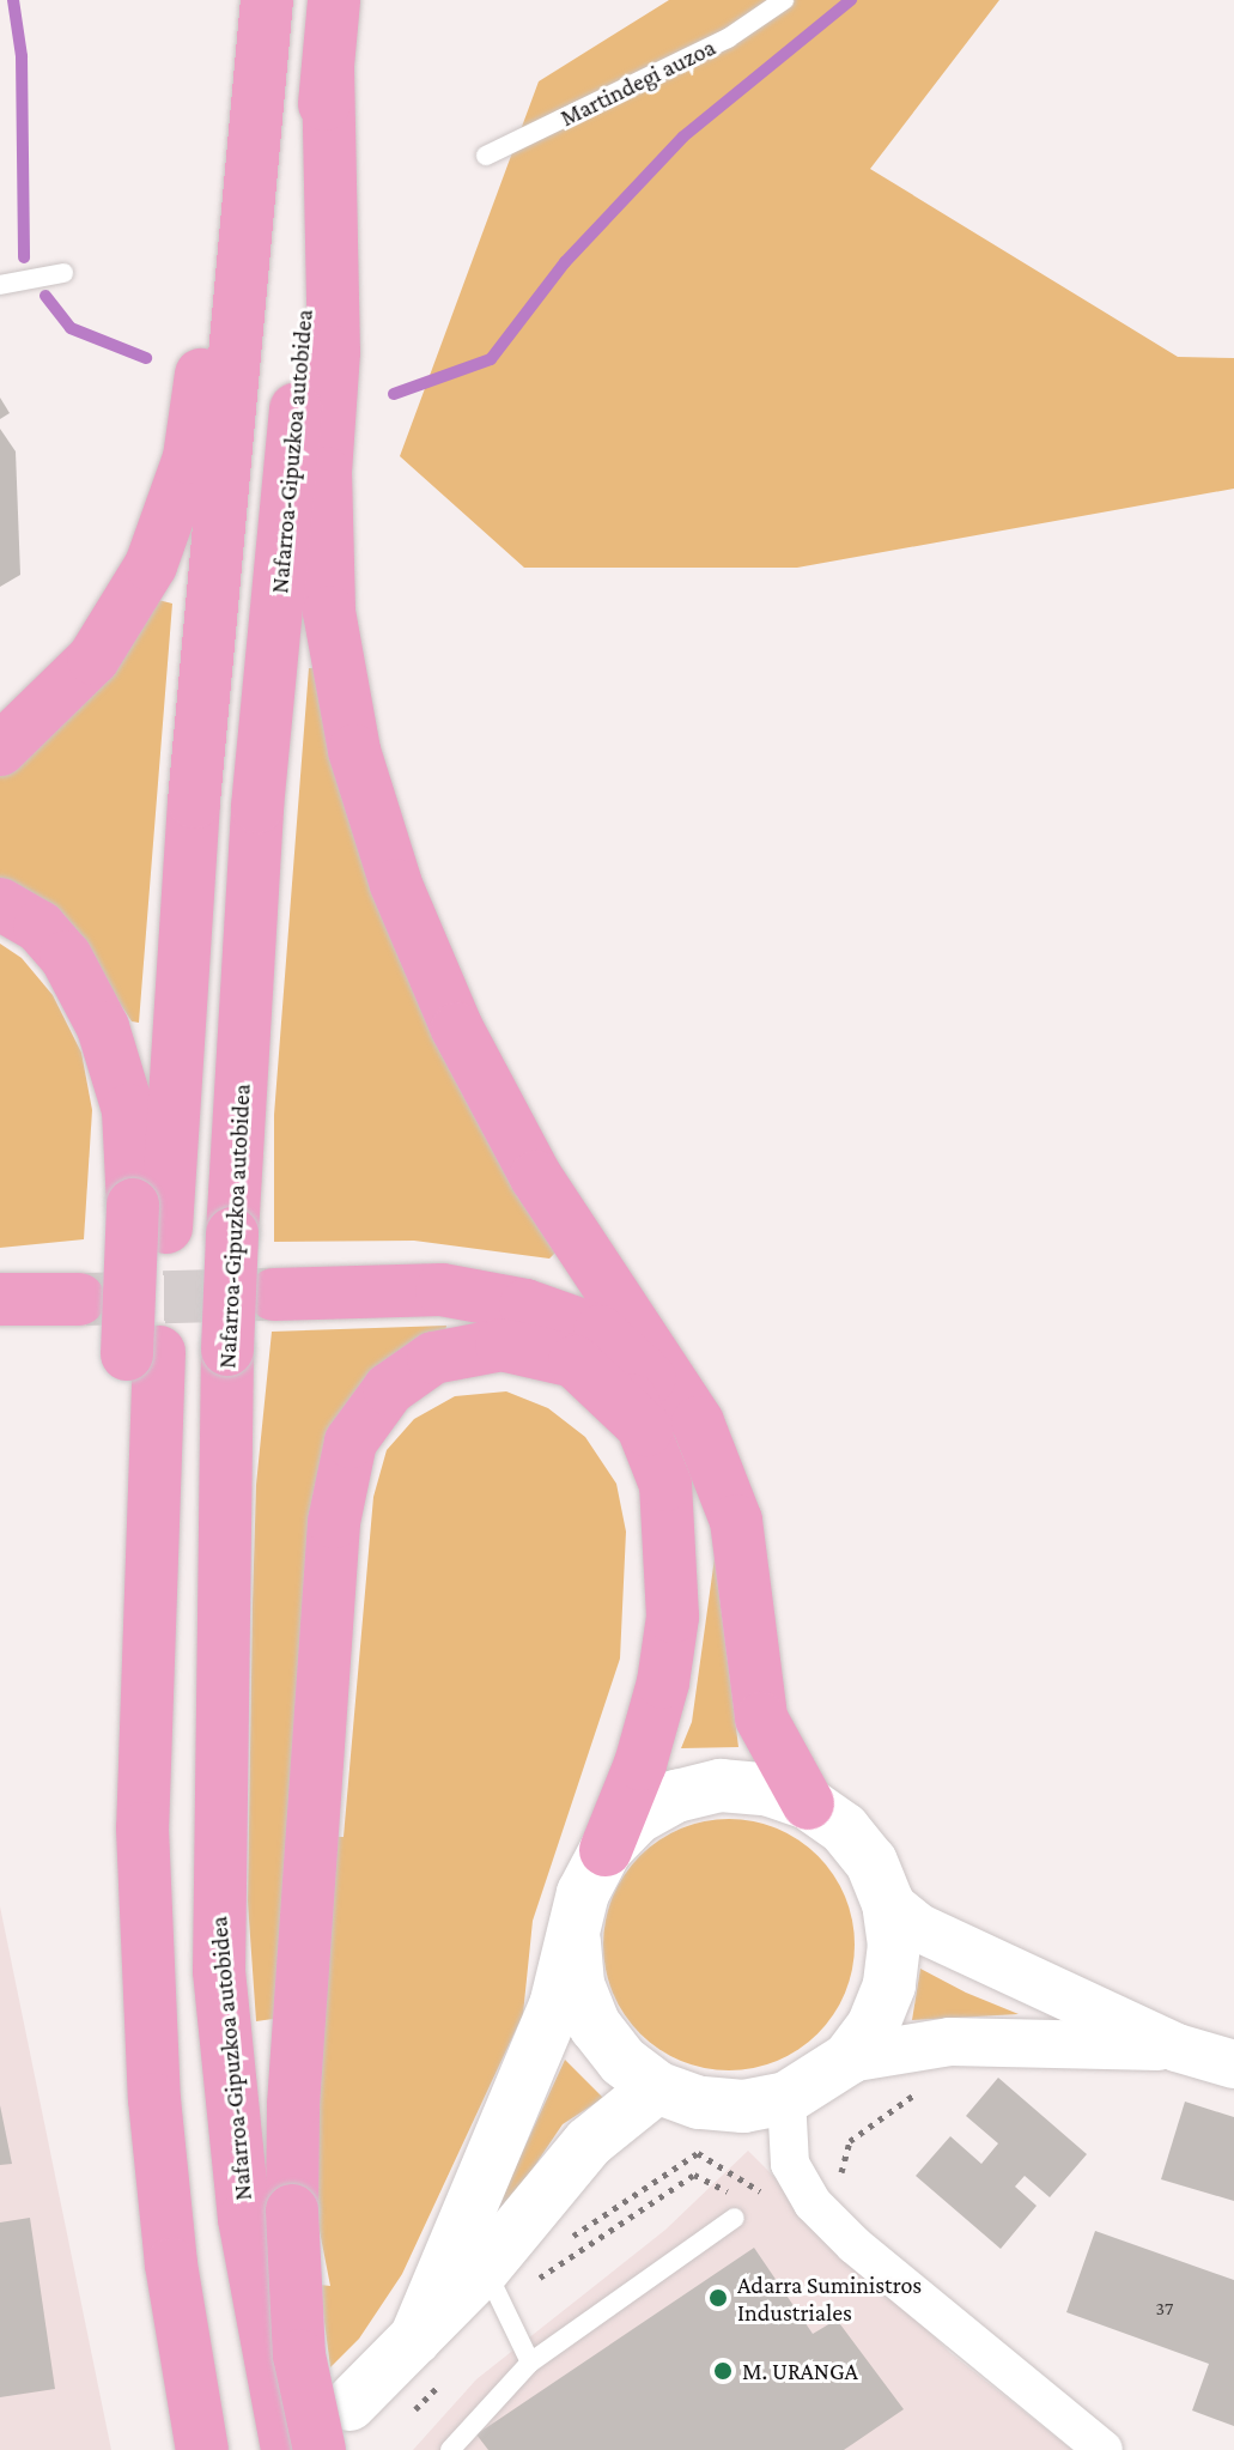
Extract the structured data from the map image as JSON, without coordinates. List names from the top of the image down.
{
  "streets": {
    "highway": ["Nafarroa-Gipuzkoa autobidea"],
    "lane": ["Martindegi auzoa"]
  },
  "places": ["Adarra Suministros Industriales", "M. URANGA"],
  "house_numbers": ["37"]
}
